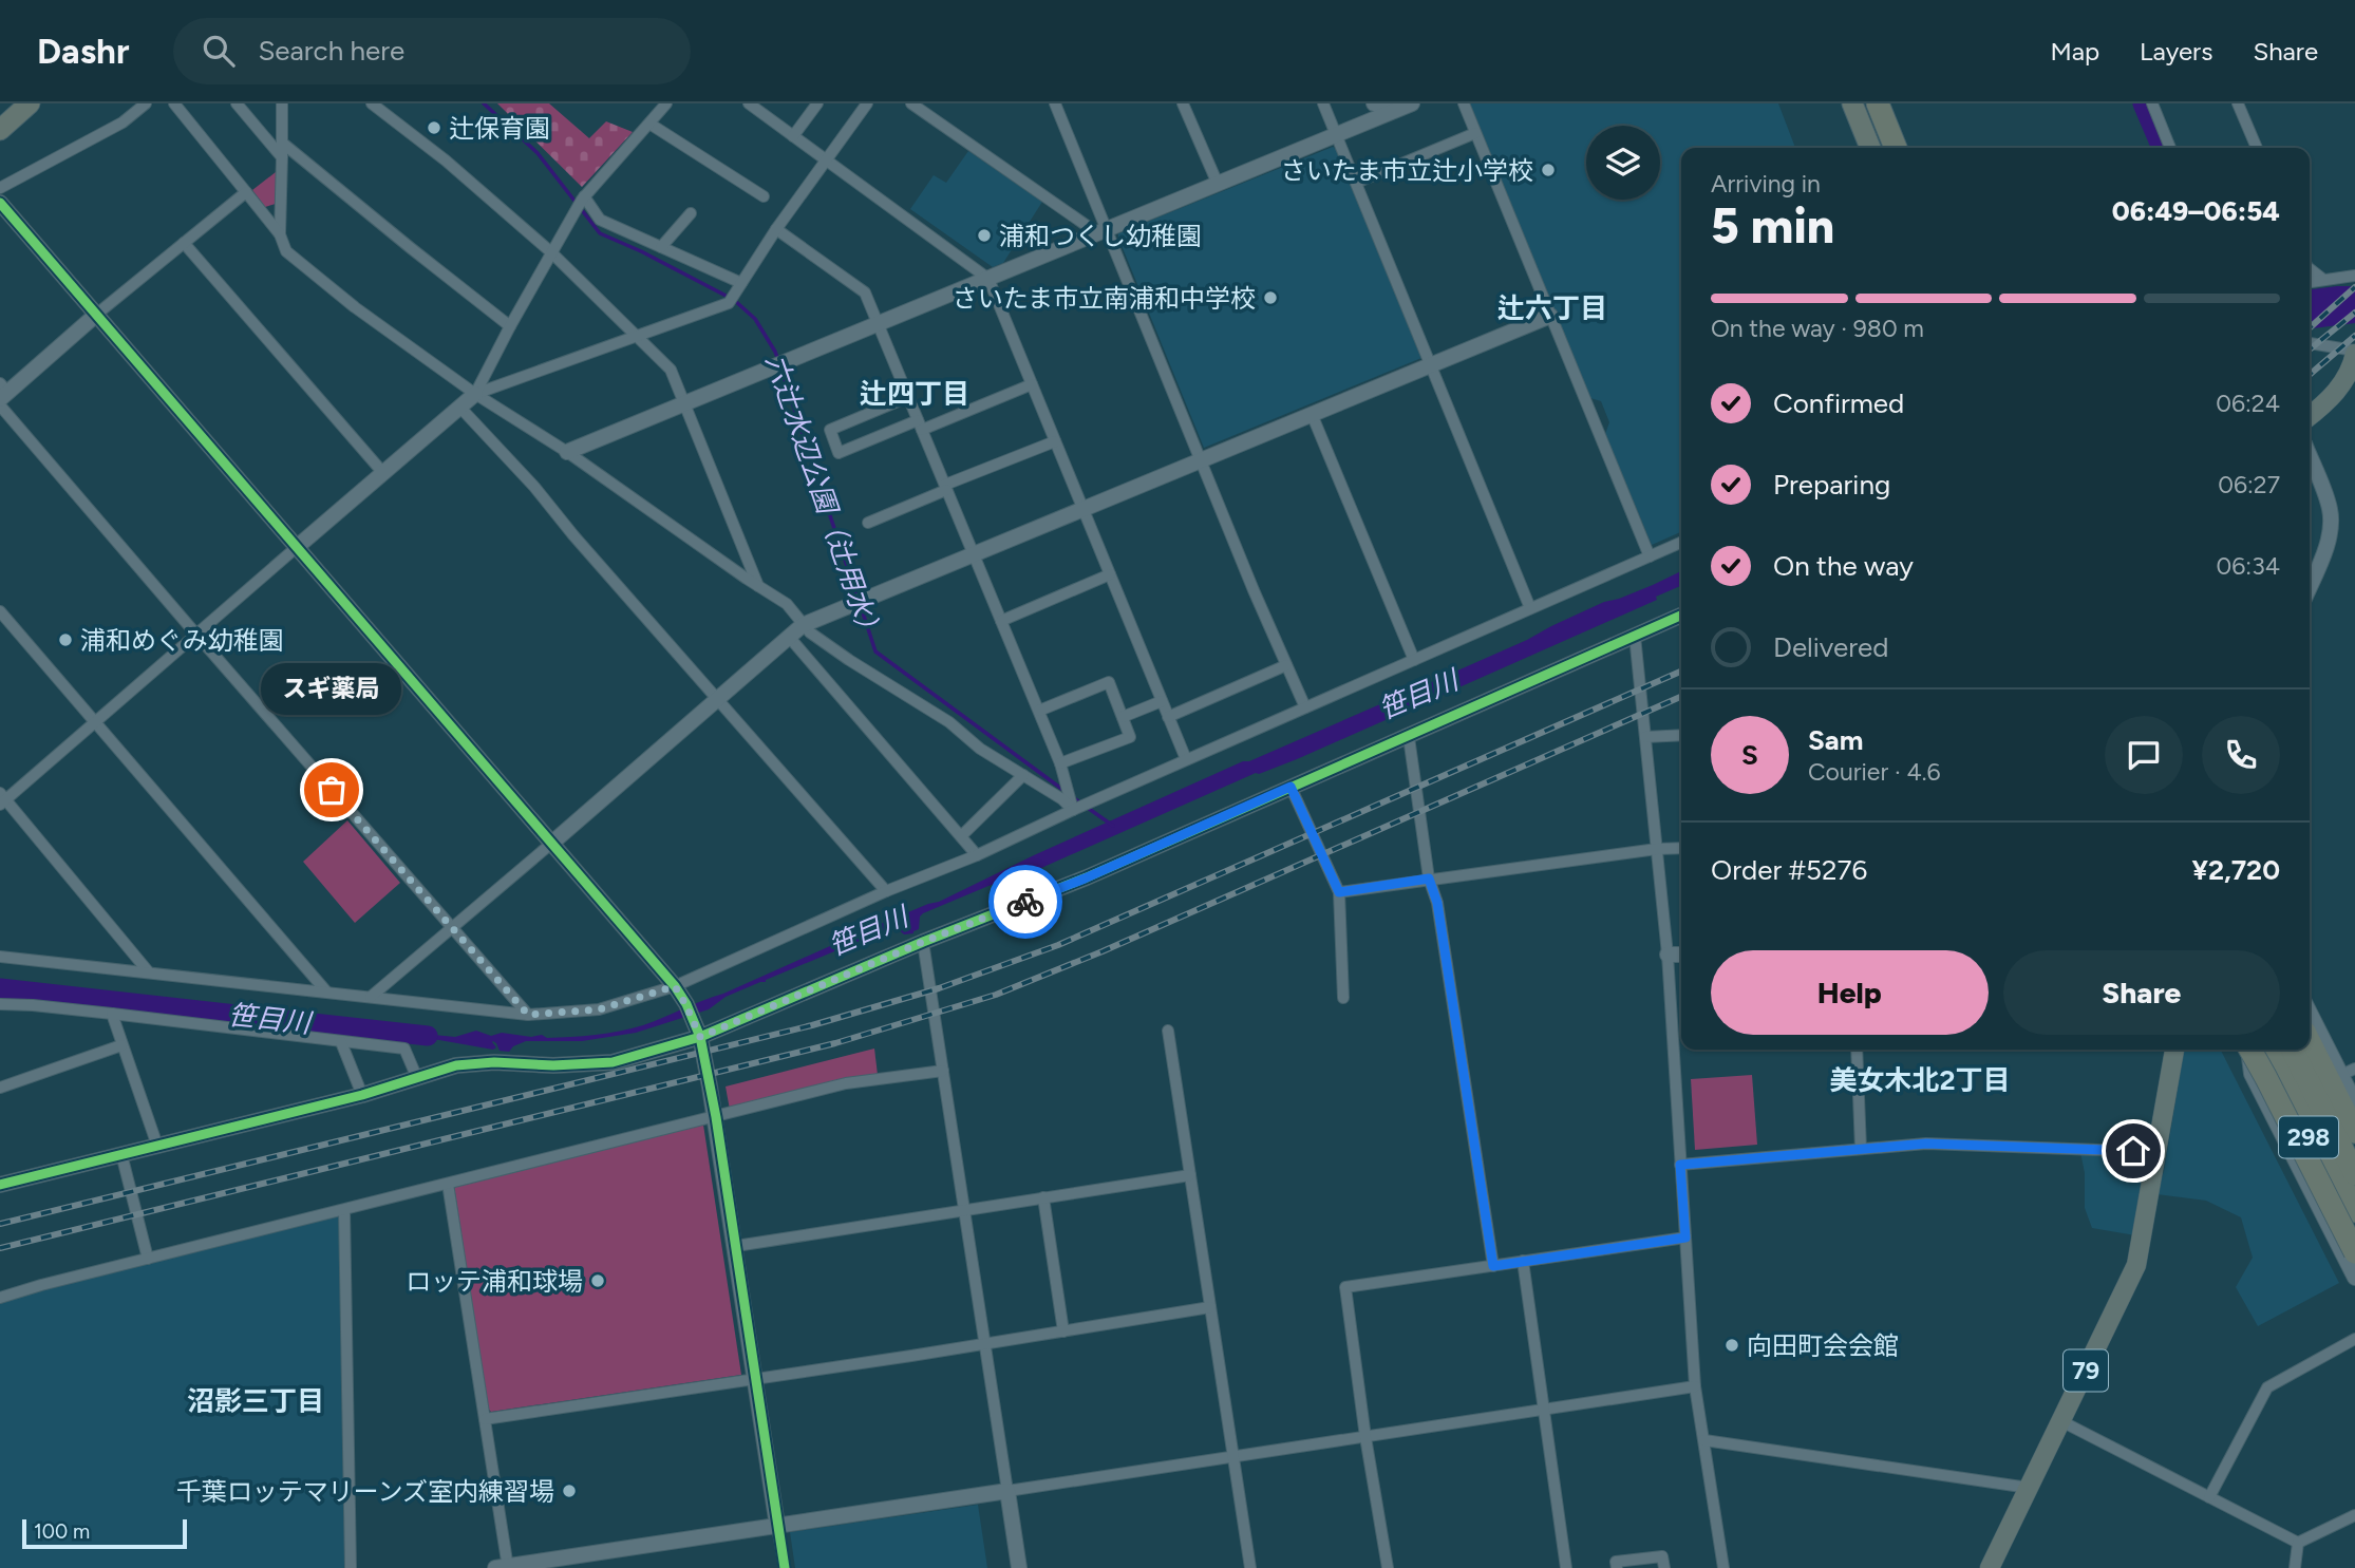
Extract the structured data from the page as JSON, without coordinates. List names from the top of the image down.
{
  "streets": {
    "highway": ["298"],
    "main road": ["79"]
  },
  "districts": [
    "辻六丁目",
    "辻四丁目",
    "美女木北2丁目",
    "沼影三丁目"
  ],
  "water": ["六辻水辺公園（辻用水）", "笹目川"],
  "places": [
    "辻保育園",
    "さいたま市立辻小学校",
    "浦和つくし幼稚園",
    "さいたま市立南浦和中学校",
    "浦和めぐみ幼稚園",
    "スギ薬局",
    "ロッテ浦和球場",
    "向田町会会館",
    "千葉ロッテマリーンズ室内練習場"
  ],
  "scale_bar": "100 m",
  "page": {
    "header": "Dashr",
    "search": "Search here",
    "nav": ["Map", "Layers", "Share"],
    "heading": ["5 min", "Arriving in", "06:49–06:54"],
    "panel": [
      "Sam",
      "Courier · 4.6",
      "Order #5276",
      "¥2,720"
    ],
    "bar": "On the way · 980 m",
    "list": [
      ["Confirmed", "06:24"],
      ["Preparing", "06:27"],
      ["On the way", "06:34"],
      "Delivered"
    ],
    "bubble": "スギ薬局",
    "round": "S",
    "buttons": ["Help", "Share"],
    "scale": "100 m"
  }
}
